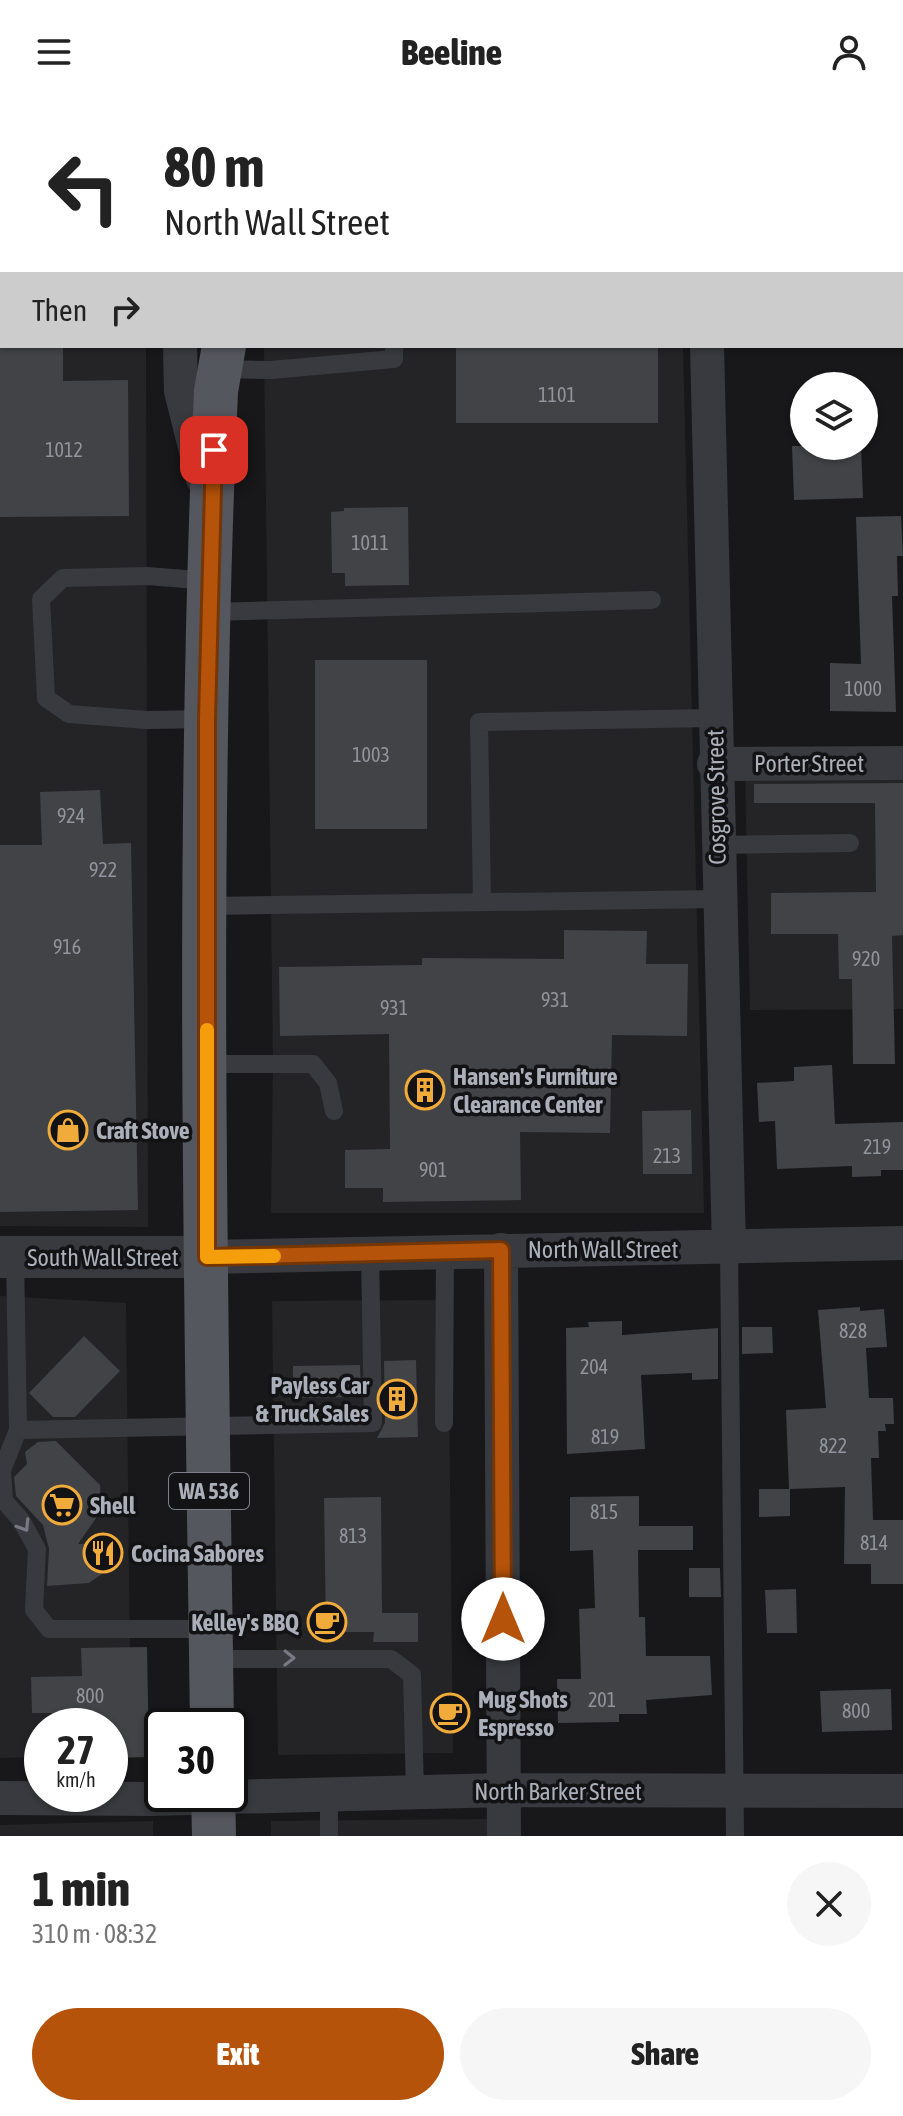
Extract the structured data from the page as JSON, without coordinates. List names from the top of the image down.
{
  "streets": {
    "main road": ["WA 536"],
    "street": [
      "Porter Street",
      "Cosgrove Street",
      "North Wall Street",
      "South Wall Street",
      "North Barker Street"
    ]
  },
  "crossings": [
    ["Porter Street", "Cosgrove Street"],
    ["Cosgrove Street", "North Wall Street"],
    ["North Wall Street", "South Wall Street"],
    ["North Wall Street", "WA 536"],
    ["South Wall Street", "WA 536"]
  ],
  "places": {
    "building": ["Hansen's Furniture Clearance Center", "Payless Car & Truck Sales"],
    "shop": ["Craft Stove"],
    "supermarket": ["Shell"],
    "restaurant": ["Cocina Sabores"],
    "cafe": ["Kelley's BBQ", "Mug Shots Espresso"]
  },
  "house_numbers": [
    "1101",
    "1012",
    "1011",
    "1000",
    "1003",
    "924",
    "922",
    "916",
    "920",
    "931",
    "931",
    "219",
    "213",
    "901",
    "828",
    "204",
    "819",
    "822",
    "815",
    "813",
    "814",
    "800",
    "201",
    "800"
  ],
  "page": {
    "header": "Beeline",
    "turn": ["80 m", "North Wall Street"],
    "then": "Then",
    "speed": "27 km/h",
    "limit": "30",
    "heading": ["1 min", "310 m · 08:32"],
    "buttons": ["Exit", "Share"]
  }
}
